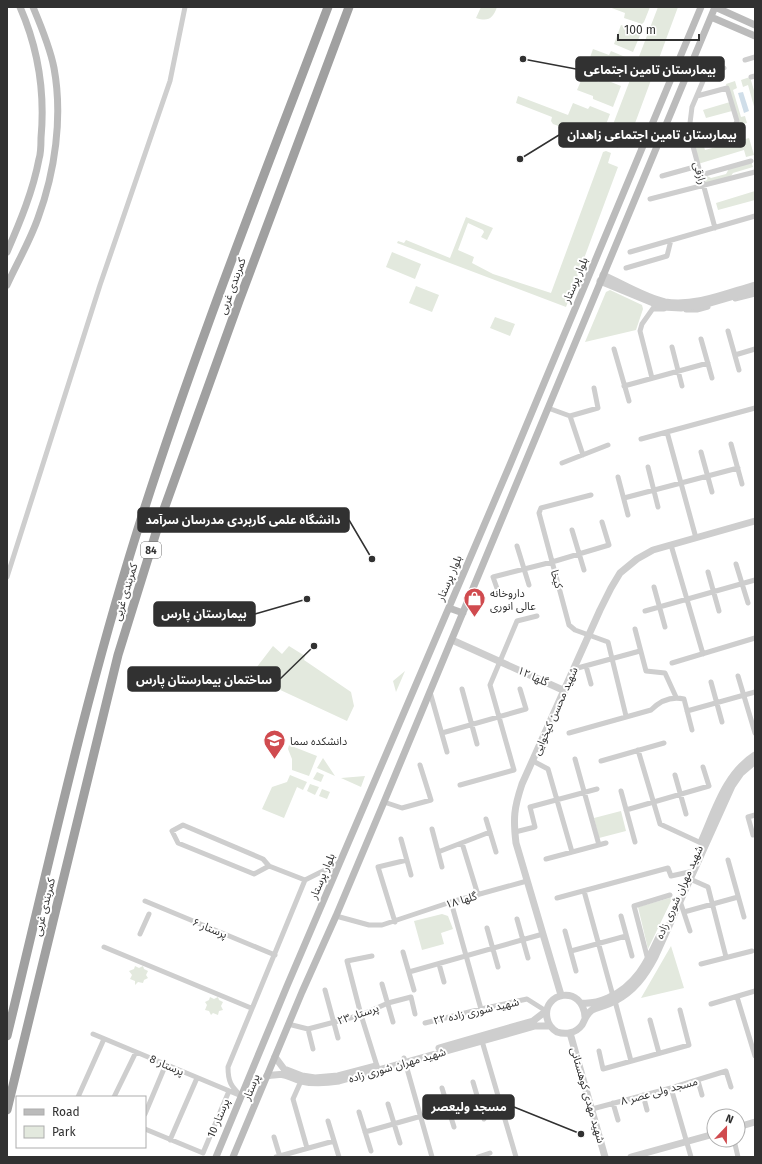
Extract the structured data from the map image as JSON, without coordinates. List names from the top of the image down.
{
  "streets": {
    "highway": ["کمربندی غربی", "84"],
    "main road": ["بلوار پرستار", "پرستار"],
    "street": [
      "رازقی",
      "کیخا",
      "گلها ۱۲",
      "شهید محسن کیخوایی",
      "شهید مهران شوری زاده",
      "گلها ۱۸",
      "پرستار ۶",
      "شهید شوری زاده ۲۲",
      "پرستار ۲۳",
      "پرستار 8",
      "مسجد ولی عصر ۸",
      "شهید مهدی کوهستانی",
      "پرستار 10"
    ]
  },
  "crossings": [
    ["بلوار پرستار", "پرستار 8"],
    ["کیخا", "شهید محسن کیخوایی"],
    ["گلها ۱۲", "شهید محسن کیخوایی"],
    ["شهید محسن کیخوایی", "شهید مهران شوری زاده"],
    ["شهید محسن کیخوایی", "گلها ۱۸"],
    ["شهید محسن کیخوایی", "شهید شوری زاده ۲۲"],
    ["شهید محسن کیخوایی", "شهید مهدی کوهستانی"],
    ["شهید مهران شوری زاده", "شهید شوری زاده ۲۲"],
    ["شهید مهران شوری زاده", "پرستار"],
    ["شهید مهران شوری زاده", "شهید مهدی کوهستانی"],
    ["شهید شوری زاده ۲۲", "شهید مهدی کوهستانی"],
    ["پرستار ۲۳", "پرستار"],
    ["پرستار 8", "پرستار 10"],
    ["مسجد ولی عصر ۸", "شهید مهدی کوهستانی"]
  ],
  "places": {
    "other": [
      "بیمارستان تامین اجتماعی",
      "بیمارستان تامین اجتماعی زاهدان",
      "دانشگاه علمی کاربردی مدرسان سرآمد",
      "بیمارستان پارس",
      "ساختمان بیمارستان پارس",
      "مسجد ولیعصر"
    ],
    "shop": ["داروخانه عالی انوری"],
    "school or university": ["دانشکده سما"]
  },
  "legend": ["Road", "Park"],
  "scale_bar": "100 m",
  "north": "top"
}
